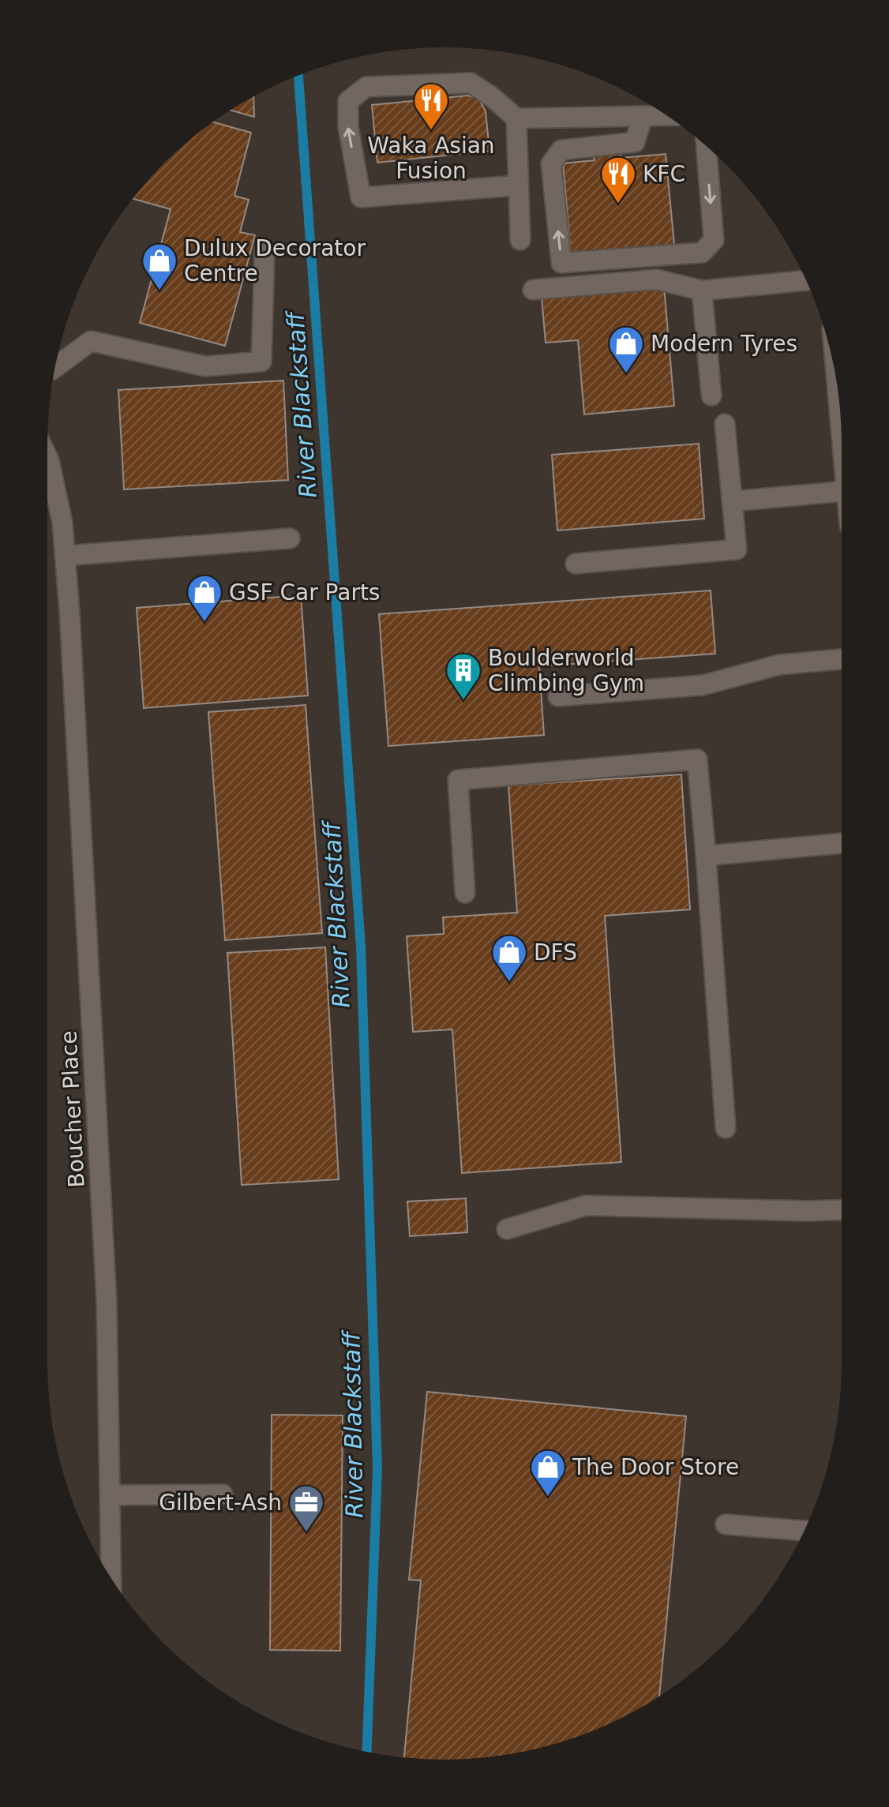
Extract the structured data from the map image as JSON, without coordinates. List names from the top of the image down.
{
  "streets": {
    "street": ["Boucher Place"]
  },
  "water": ["River Blackstaff"],
  "places": {
    "restaurant": ["Waka Asian Fusion", "KFC"],
    "shop": [
      "Dulux Decorator Centre",
      "Modern Tyres",
      "GSF Car Parts",
      "DFS",
      "The Door Store"
    ],
    "building": ["Boulderworld Climbing Gym"],
    "office": ["Gilbert-Ash"]
  }
}
